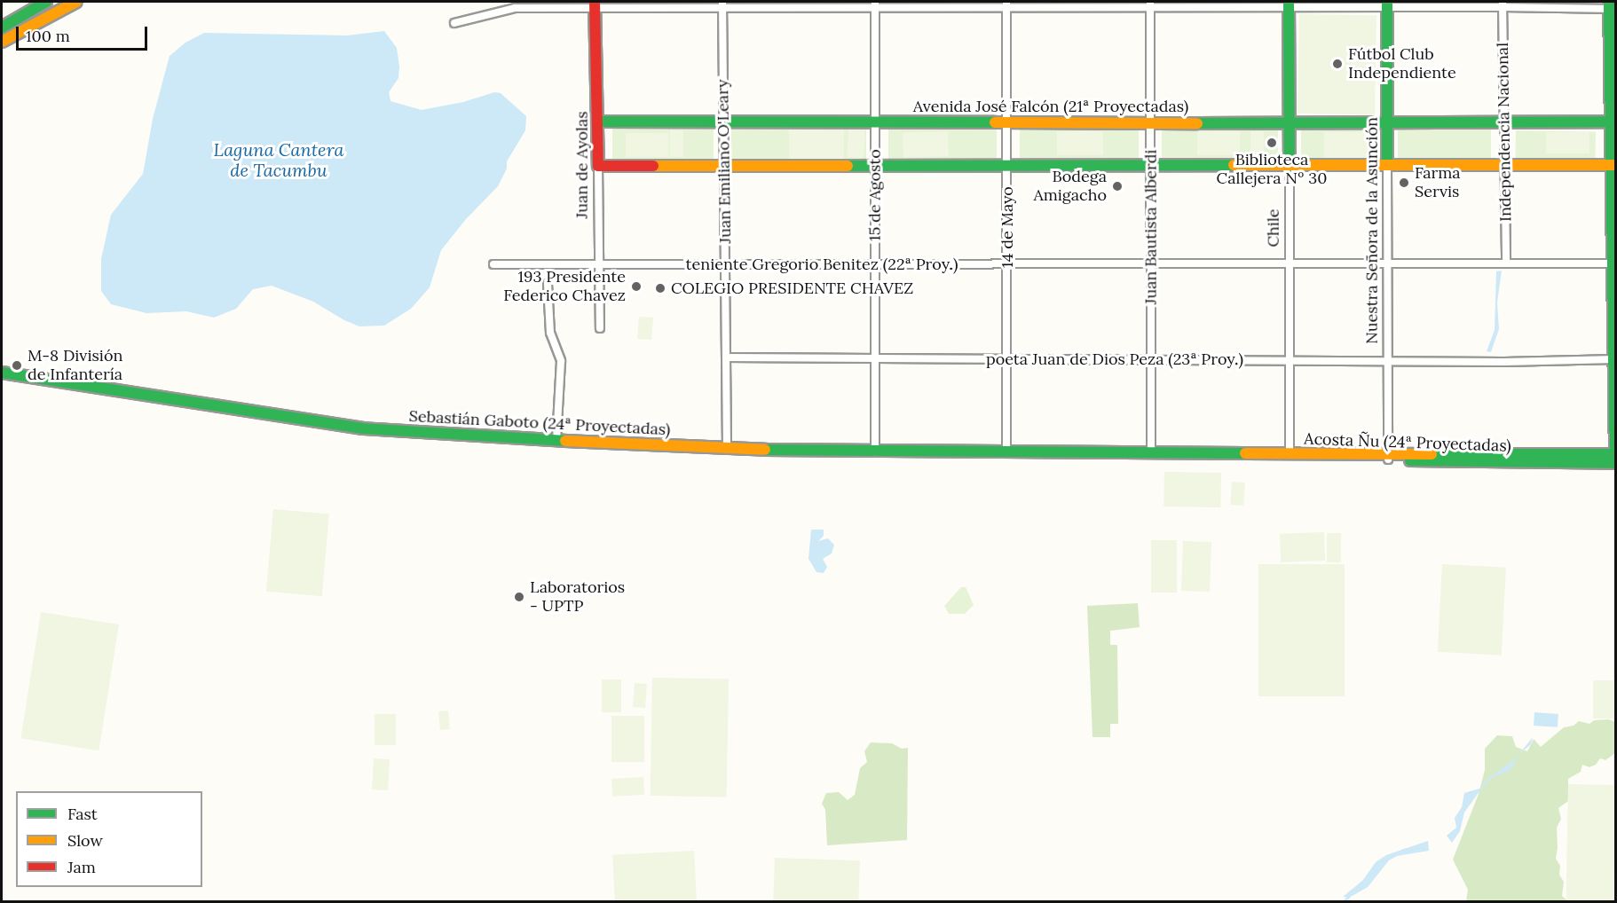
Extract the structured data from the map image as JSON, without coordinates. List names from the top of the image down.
{
  "streets": {
    "main road": [
      "Avenida José Falcón (21ª Proyectadas)",
      "Juan de Ayolas",
      "Chile",
      "Nuestra Señora de la Asunción",
      "Sebastián Gaboto (24ª Proyectadas)",
      "Acosta Ñu (24ª Proyectadas)"
    ],
    "street": [
      "Independencia Nacional",
      "Juan Emiliano O'Leary",
      "15 de Agosto",
      "14 de Mayo",
      "Juan Bautista Alberdi",
      "teniente Gregorio Benitez (22ª Proy.)",
      "poeta Juan de Dios Peza (23ª Proy.)"
    ]
  },
  "crossings": [
    ["Avenida José Falcón (21ª Proyectadas)", "Independencia Nacional"],
    ["Avenida José Falcón (21ª Proyectadas)", "Juan Emiliano O'Leary"],
    ["Avenida José Falcón (21ª Proyectadas)", "Juan de Ayolas"],
    ["Avenida José Falcón (21ª Proyectadas)", "15 de Agosto"],
    ["Avenida José Falcón (21ª Proyectadas)", "14 de Mayo"],
    ["Avenida José Falcón (21ª Proyectadas)", "Juan Bautista Alberdi"],
    ["Avenida José Falcón (21ª Proyectadas)", "Chile"],
    ["Avenida José Falcón (21ª Proyectadas)", "Nuestra Señora de la Asunción"],
    ["Independencia Nacional", "teniente Gregorio Benitez (22ª Proy.)"],
    ["Juan Emiliano O'Leary", "teniente Gregorio Benitez (22ª Proy.)"],
    ["Juan Emiliano O'Leary", "poeta Juan de Dios Peza (23ª Proy.)"],
    ["Juan Emiliano O'Leary", "Sebastián Gaboto (24ª Proyectadas)"],
    ["Juan de Ayolas", "teniente Gregorio Benitez (22ª Proy.)"],
    ["15 de Agosto", "teniente Gregorio Benitez (22ª Proy.)"],
    ["15 de Agosto", "poeta Juan de Dios Peza (23ª Proy.)"],
    ["15 de Agosto", "Sebastián Gaboto (24ª Proyectadas)"],
    ["14 de Mayo", "teniente Gregorio Benitez (22ª Proy.)"],
    ["14 de Mayo", "poeta Juan de Dios Peza (23ª Proy.)"],
    ["14 de Mayo", "Sebastián Gaboto (24ª Proyectadas)"],
    ["Juan Bautista Alberdi", "teniente Gregorio Benitez (22ª Proy.)"],
    ["Juan Bautista Alberdi", "poeta Juan de Dios Peza (23ª Proy.)"],
    ["Juan Bautista Alberdi", "Sebastián Gaboto (24ª Proyectadas)"],
    ["Chile", "teniente Gregorio Benitez (22ª Proy.)"],
    ["Chile", "poeta Juan de Dios Peza (23ª Proy.)"],
    ["Chile", "Acosta Ñu (24ª Proyectadas)"],
    ["Nuestra Señora de la Asunción", "teniente Gregorio Benitez (22ª Proy.)"],
    ["Nuestra Señora de la Asunción", "poeta Juan de Dios Peza (23ª Proy.)"],
    ["Nuestra Señora de la Asunción", "Acosta Ñu (24ª Proyectadas)"]
  ],
  "water": ["Laguna Cantera de Tacumbu"],
  "places": [
    "Fútbol Club Independiente",
    "Biblioteca Callejera Nº 30",
    "Farma Servis",
    "Bodega Amigacho",
    "193 Presidente Federico Chavez",
    "COLEGIO PRESIDENTE CHAVEZ",
    "M-8 División de Infantería",
    "Laboratorios - UPTP"
  ],
  "legend": ["Fast", "Slow", "Jam"],
  "scale_bar": "100 m"
}
